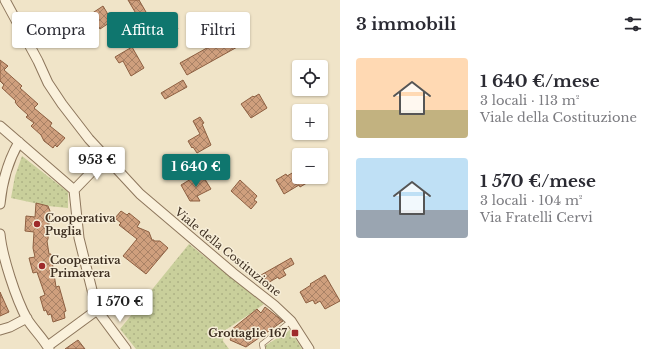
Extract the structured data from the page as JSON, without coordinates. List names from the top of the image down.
{
  "streets": {
    "street": ["Viale della Costituzione"]
  },
  "places": {
    "other": ["Cooperativa Puglia", "Cooperativa Primavera"],
    "transit": ["Grottaglie 167"]
  },
  "page": {
    "heading": "3 immobili",
    "chip": ["Compra", "Affitta", "Filtri"],
    "list": [
      {
        "name": "1 640 €/mese",
        "note": "3 locali · 113 m² · Viale della Costituzione"
      },
      {
        "name": "1 570 €/mese",
        "note": "3 locali · 104 m² · Via Fratelli Cervi"
      }
    ],
    "map_buttons": ["+", "−"],
    "price": ["953 €", "1 640 €", "1 570 €"]
  }
}
